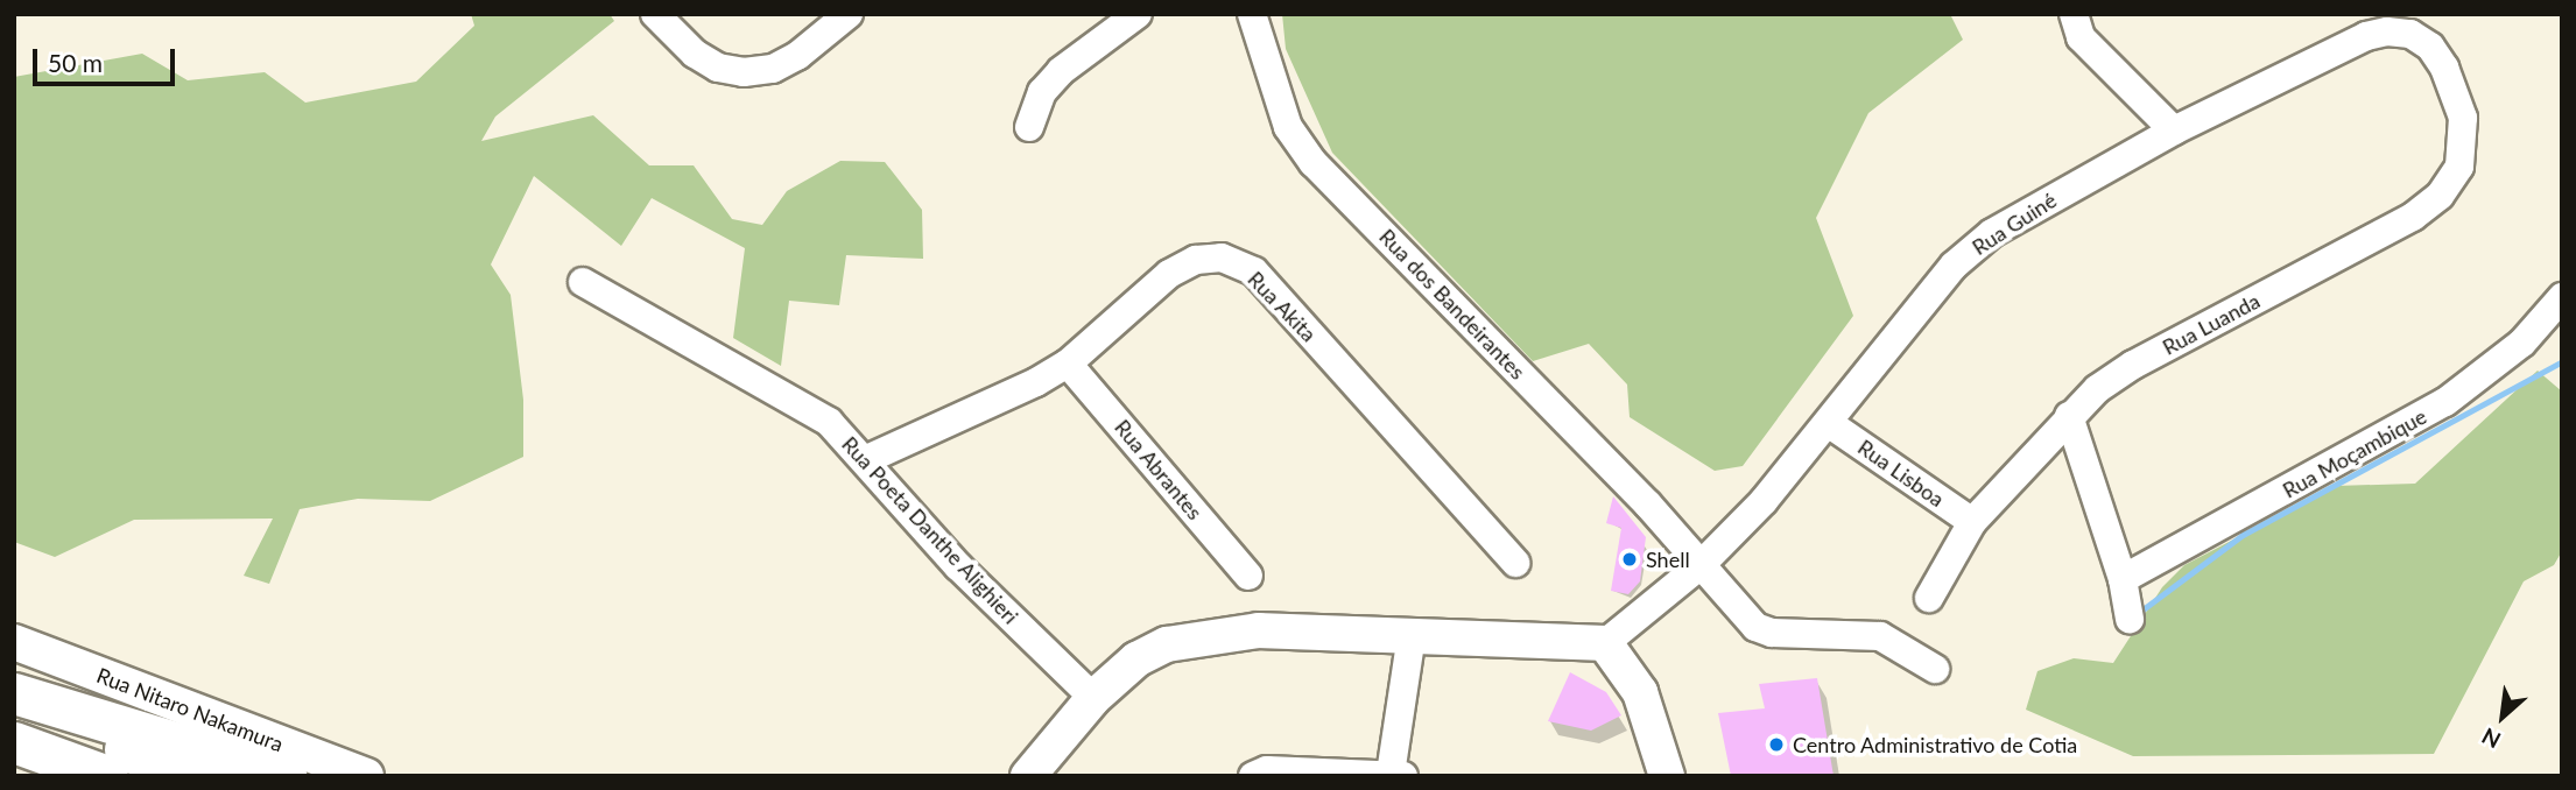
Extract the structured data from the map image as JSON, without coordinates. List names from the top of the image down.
{
  "streets": {
    "main road": ["Rua Nitaro Nakamura"],
    "street": [
      "Rua Guiné",
      "Rua dos Bandeirantes",
      "Rua Akita",
      "Rua Luanda",
      "Rua Moçambique",
      "Rua Abrantes",
      "Rua Lisboa",
      "Rua Poeta Danthe Alighieri"
    ]
  },
  "crossings": [
    ["Rua Guiné", "Rua dos Bandeirantes"],
    ["Rua Guiné", "Rua Luanda"],
    ["Rua Guiné", "Rua Lisboa"],
    ["Rua Akita", "Rua Abrantes"],
    ["Rua Akita", "Rua Poeta Danthe Alighieri"],
    ["Rua Luanda", "Rua Lisboa"]
  ],
  "places": ["Shell", "Centro Administrativo de Cotia"],
  "scale_bar": "50 m",
  "north": "bottom left"
}
